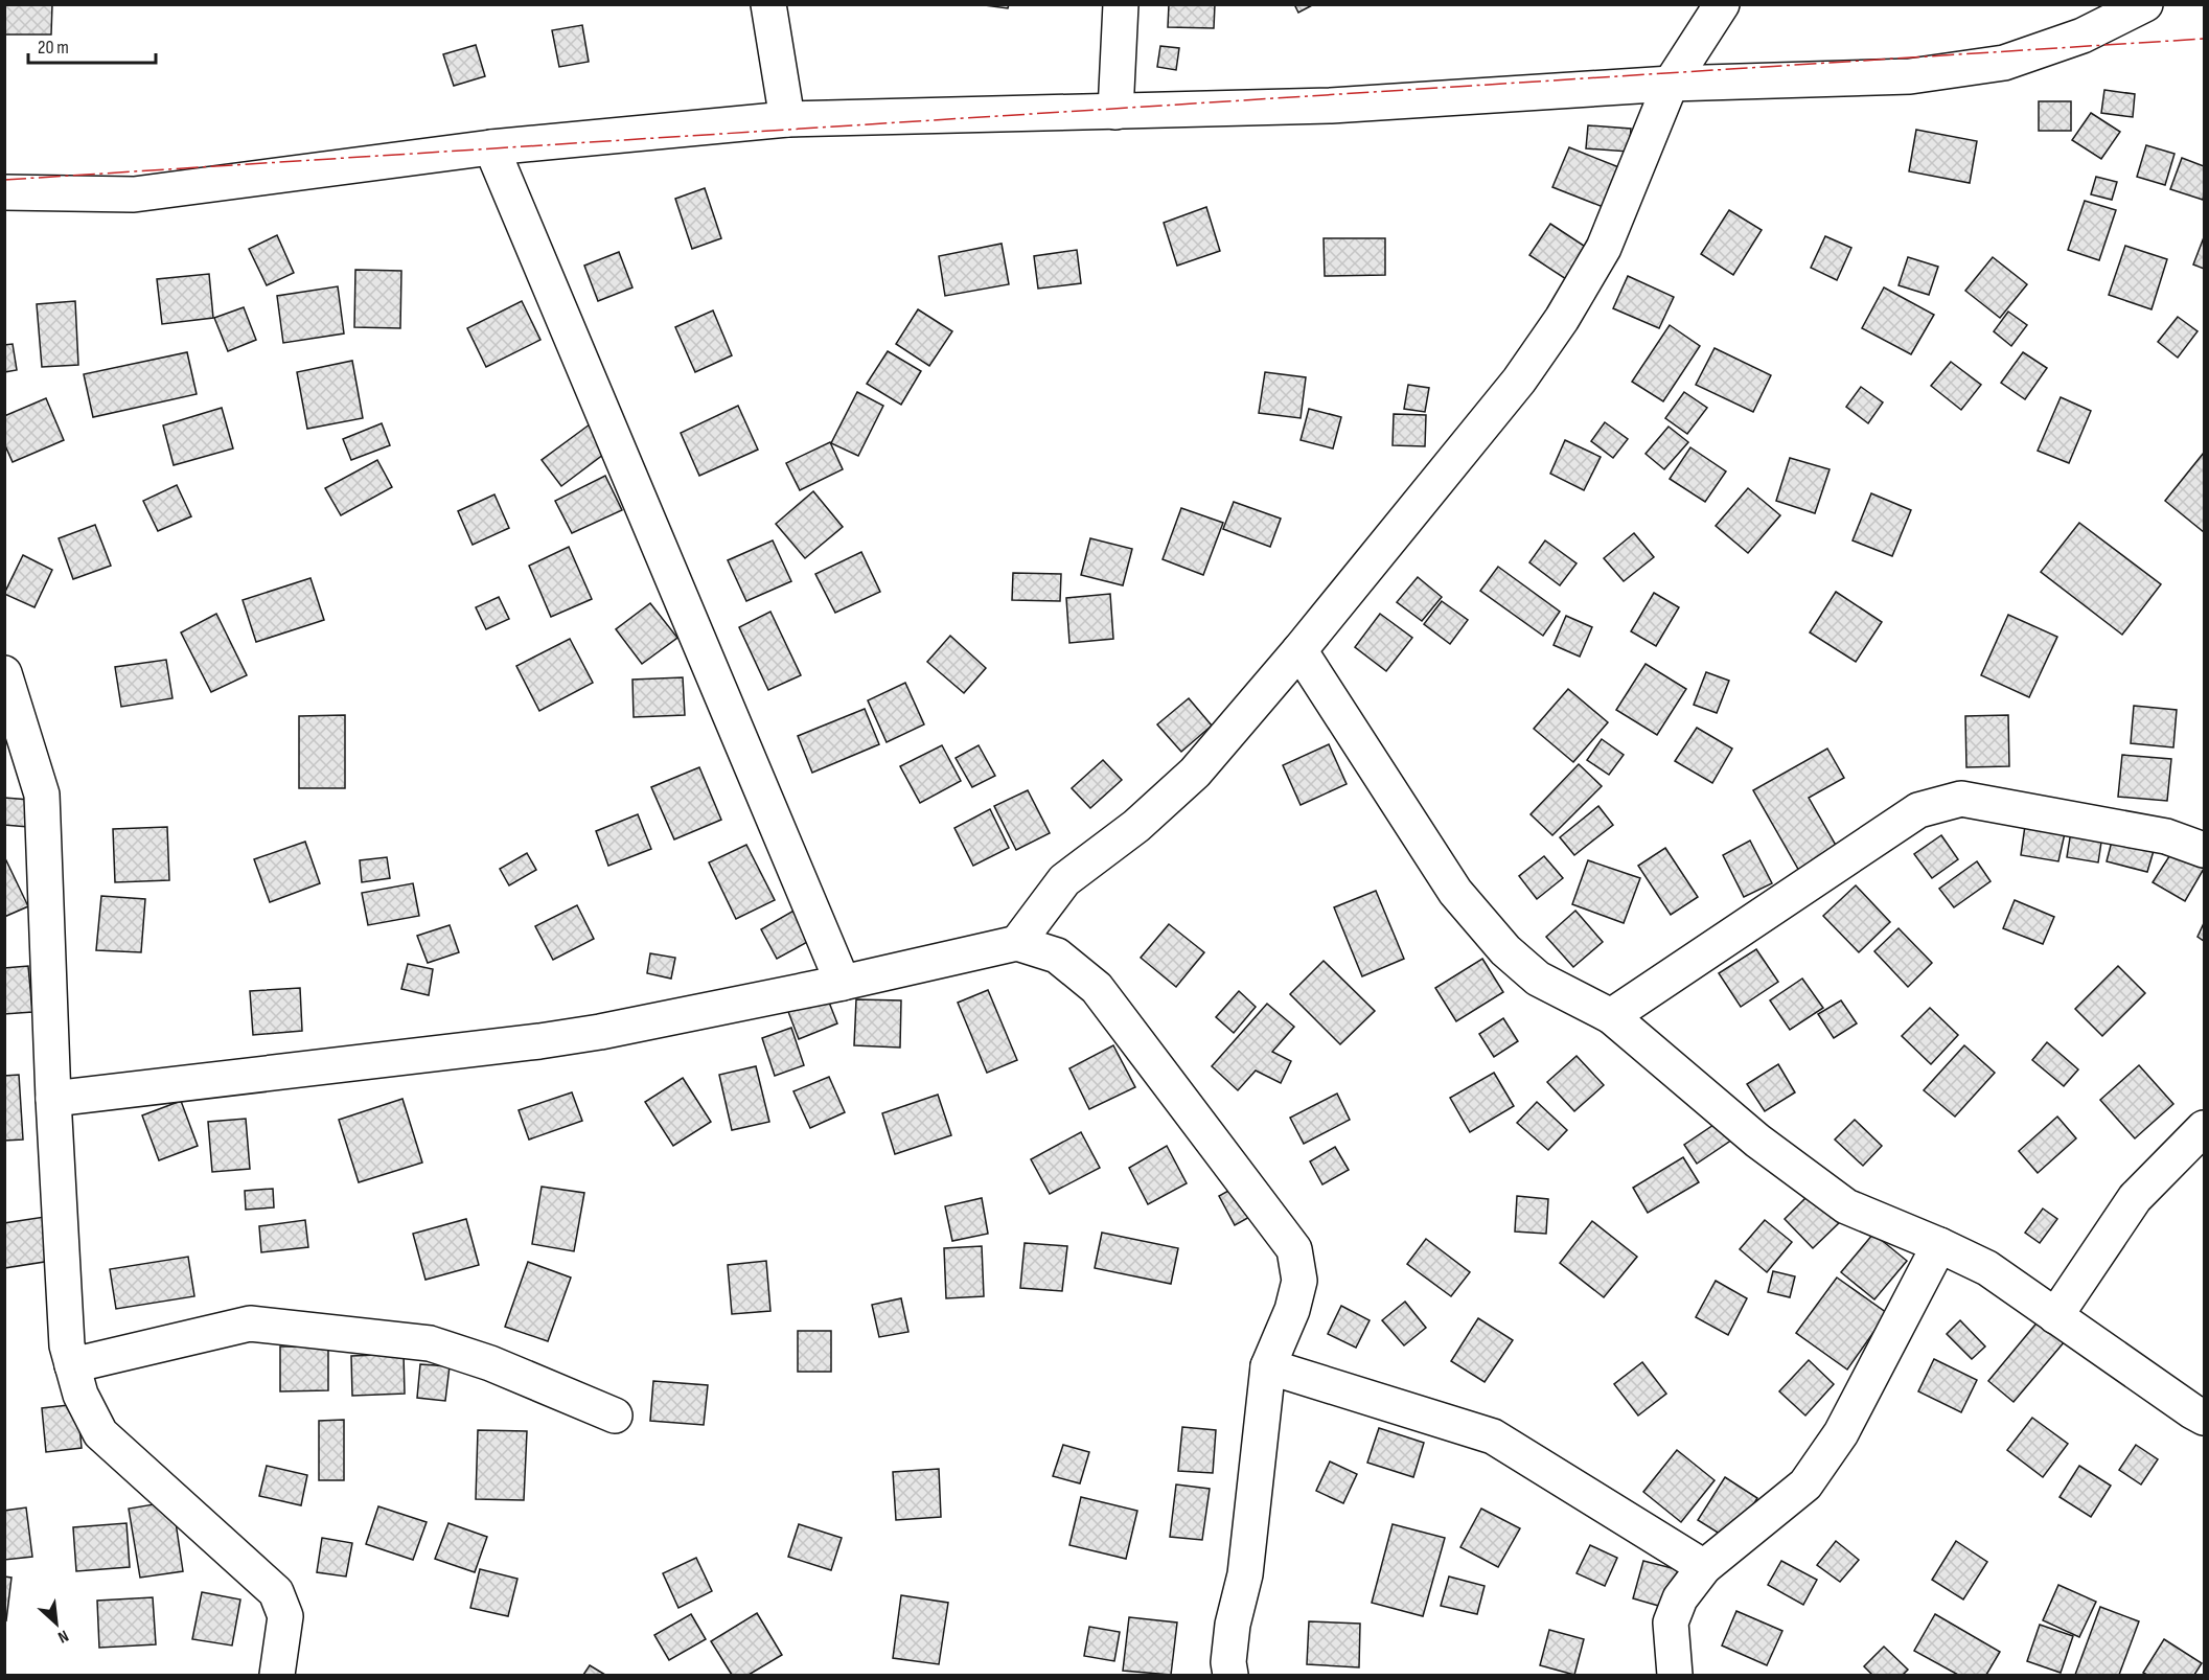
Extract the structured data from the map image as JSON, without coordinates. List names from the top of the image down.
{
  "scale_bar": "20 m",
  "north": "bottom right"
}
